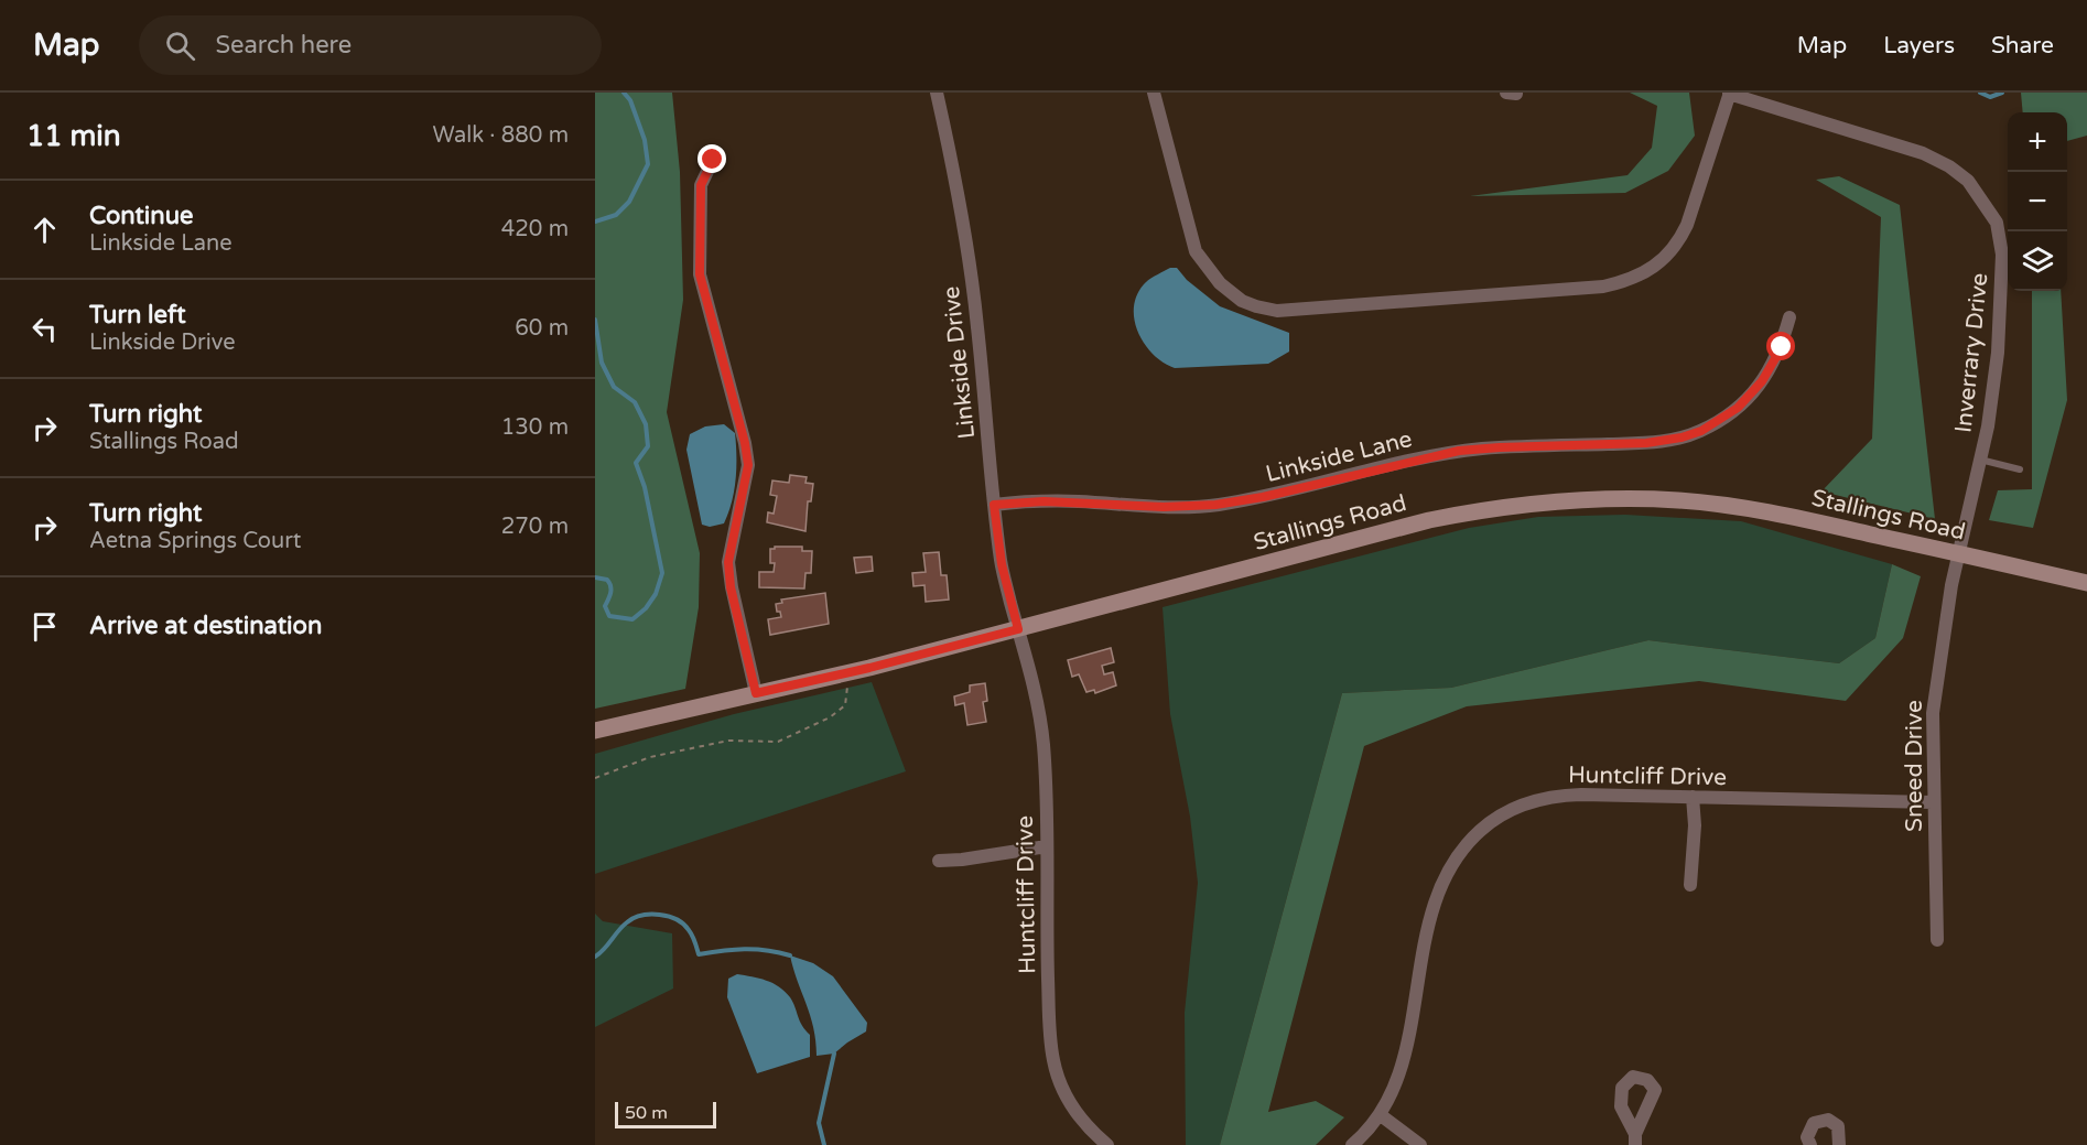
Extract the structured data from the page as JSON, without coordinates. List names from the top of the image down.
{
  "streets": {
    "street": [
      "Inverrary Drive",
      "Linkside Drive",
      "Linkside Lane",
      "Stallings Road",
      "Sneed Drive",
      "Huntcliff Drive"
    ]
  },
  "crossings": [
    ["Inverrary Drive", "Stallings Road"],
    ["Inverrary Drive", "Sneed Drive"],
    ["Linkside Drive", "Linkside Lane"],
    ["Linkside Drive", "Stallings Road"],
    ["Linkside Drive", "Huntcliff Drive"],
    ["Stallings Road", "Sneed Drive"],
    ["Stallings Road", "Huntcliff Drive"],
    ["Sneed Drive", "Huntcliff Drive"]
  ],
  "scale_bar": "50 m",
  "page": {
    "header": "Map",
    "search": "Search here",
    "nav": ["Map", "Layers", "Share"],
    "heading": ["11 min", "Walk · 880 m"],
    "map_buttons": ["+", "−"],
    "list": [
      ["Continue", "Linkside Lane", "420 m"],
      ["Turn left", "Linkside Drive", "60 m"],
      ["Turn right", "Stallings Road", "130 m"],
      ["Turn right", "Aetna Springs Court", "270 m"],
      "Arrive at destination"
    ],
    "scale": "50 m"
  }
}
